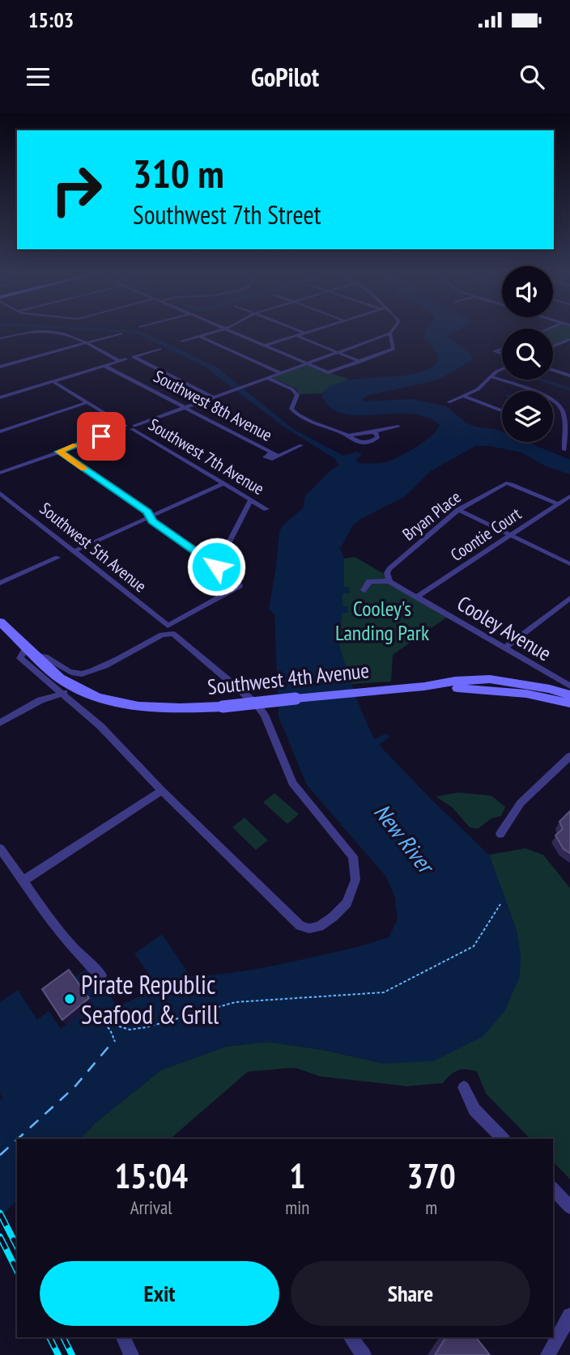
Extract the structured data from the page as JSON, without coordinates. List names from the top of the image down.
{
  "streets": {
    "main road": ["Southwest 4th Avenue"],
    "street": [
      "Southwest 8th Avenue",
      "Southwest 7th Avenue",
      "Bryan Place",
      "Coontie Court",
      "Southwest 5th Avenue",
      "Cooley Avenue"
    ]
  },
  "crossings": [
    ["Bryan Place", "Coontie Court"],
    ["Bryan Place", "Cooley Avenue"],
    ["Coontie Court", "Cooley Avenue"]
  ],
  "water": ["New River"],
  "parks": ["Cooley's Landing Park"],
  "places": ["Pirate Republic Seafood & Grill"],
  "page": {
    "status": "15:03",
    "header": "GoPilot",
    "turn": ["310 m", "Southwest 7th Street"],
    "eta": [
      "15:04",
      "Arrival",
      "1",
      "min",
      "370",
      "m"
    ],
    "buttons": ["Exit", "Share"]
  }
}
